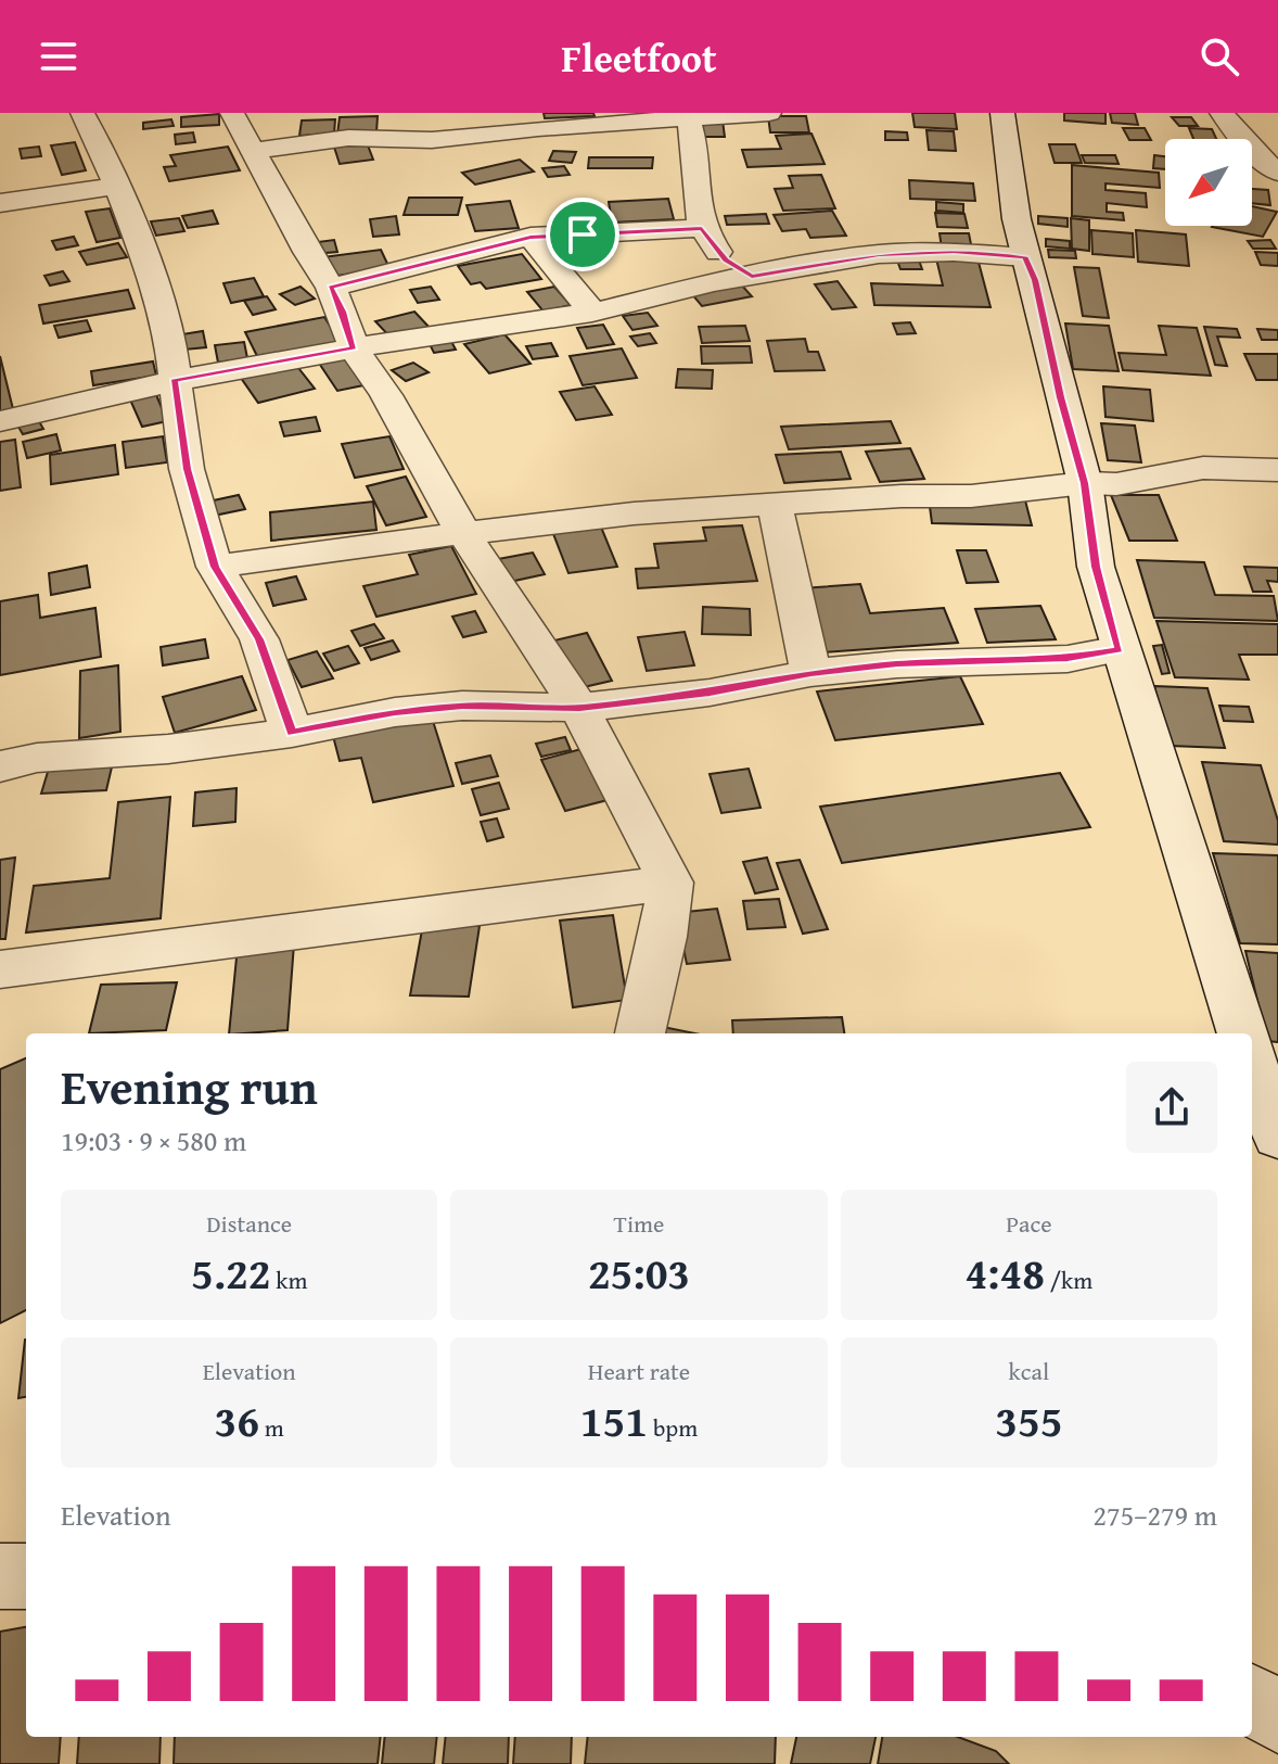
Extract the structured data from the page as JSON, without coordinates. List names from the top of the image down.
{
  "north": "bottom left",
  "page": {
    "header": "Fleetfoot",
    "heading": ["Evening run", "19:03 · 9 × 580 m"],
    "stats": [
      ["Distance", "5.22 km"],
      ["Time", "25:03"],
      ["Pace", "4:48 /km"],
      ["Elevation", "36 m"],
      ["Heart rate", "151 bpm"],
      ["kcal", "355"]
    ],
    "chart": ["Elevation", "275–279 m"]
  }
}
